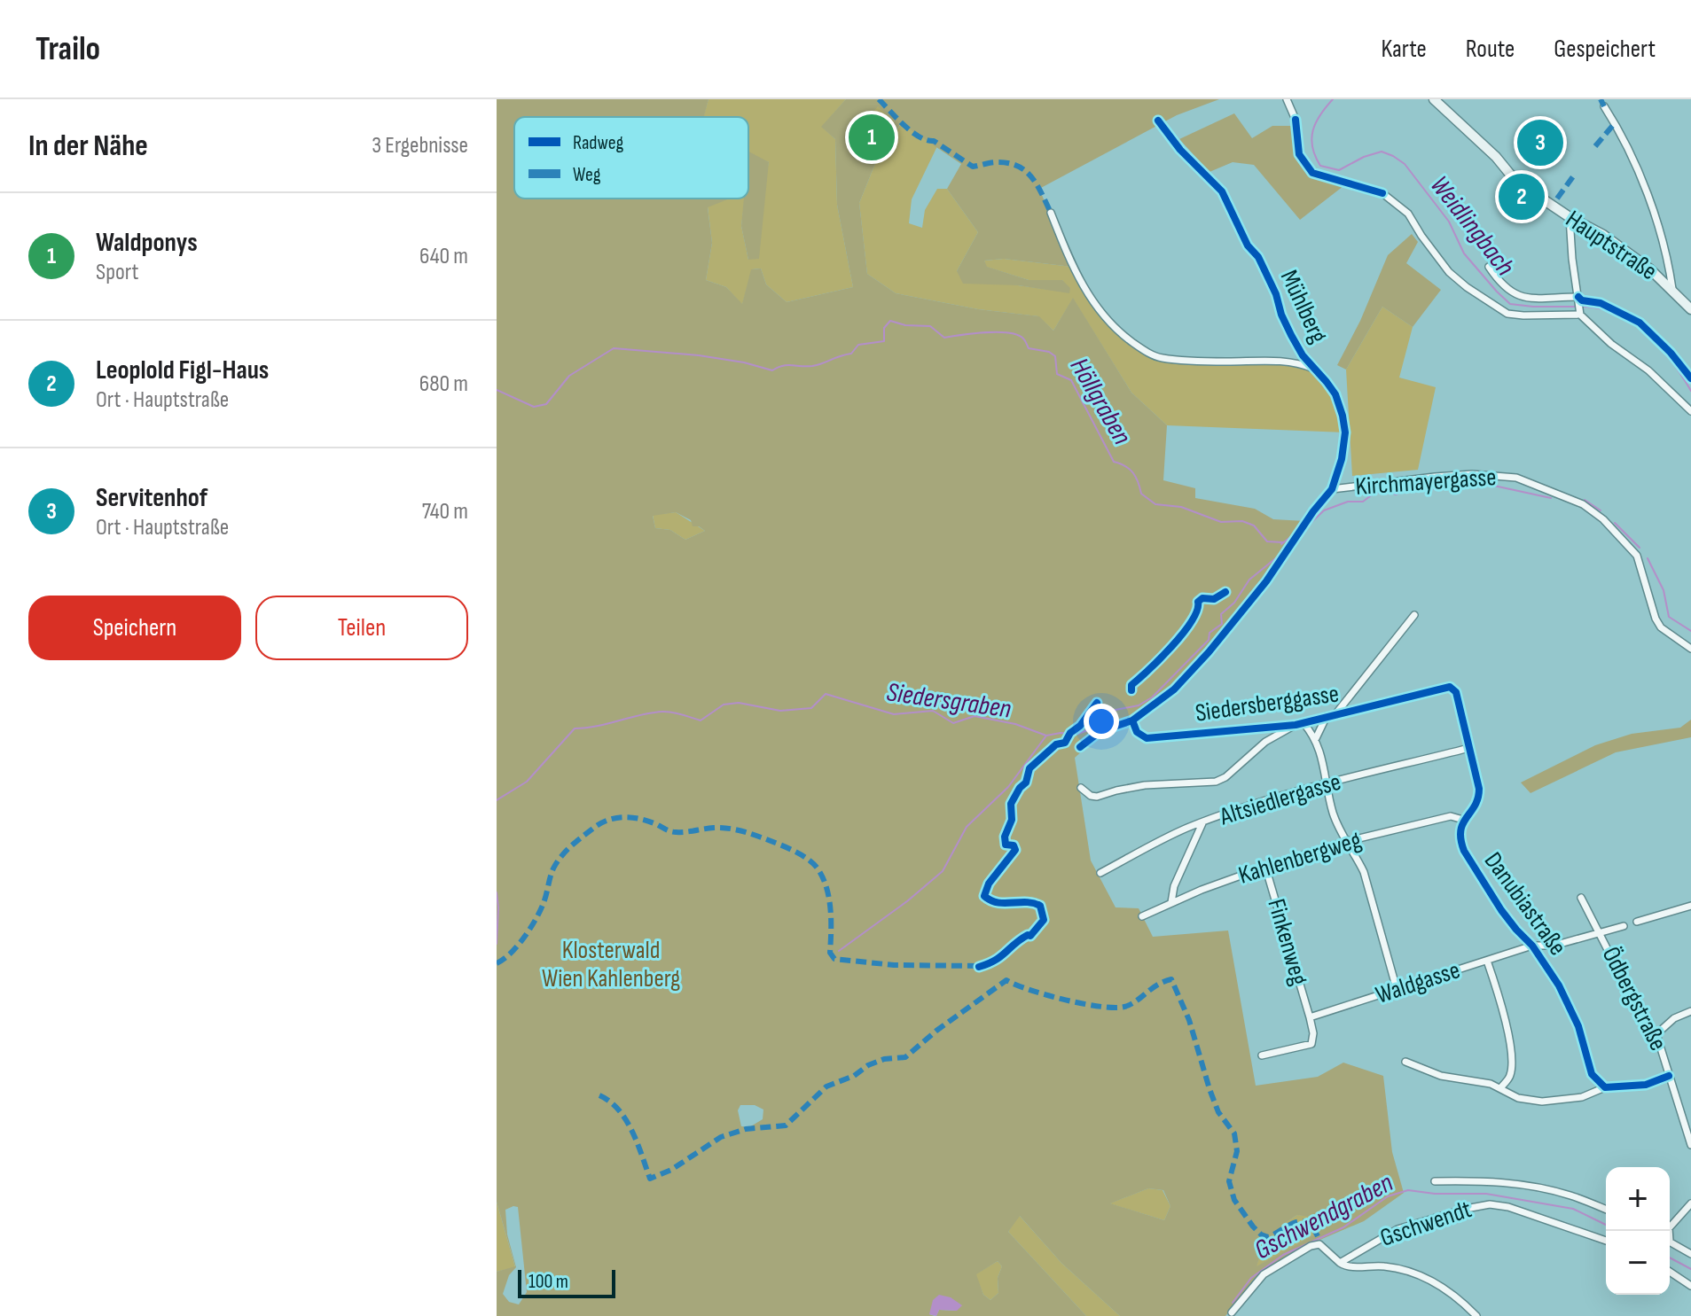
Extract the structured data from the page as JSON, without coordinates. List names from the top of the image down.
{
  "streets": {
    "main road": ["Hauptstraße"],
    "street": [
      "Mühlberg",
      "Kirchmayergasse",
      "Siedersberggasse",
      "Altsiedlergasse",
      "Kahlenbergweg",
      "Danubiastraße",
      "Finkenweg",
      "Waldgasse",
      "Ödbergstraße",
      "Gschwendt"
    ]
  },
  "crossings": [
    ["Mühlberg", "Kirchmayergasse"],
    ["Siedersberggasse", "Altsiedlergasse"],
    ["Kahlenbergweg", "Danubiastraße"],
    ["Kahlenbergweg", "Finkenweg"],
    ["Danubiastraße", "Waldgasse"],
    ["Finkenweg", "Waldgasse"],
    ["Waldgasse", "Ödbergstraße"]
  ],
  "water": [
    "Weidlingbach",
    "Höllgraben",
    "Siedersgraben",
    "Gschwendgraben"
  ],
  "parks": ["Klosterwald Wien Kahlenberg"],
  "legend": ["Radweg", "Weg"],
  "scale_bar": "100 m",
  "page": {
    "header": "Trailo",
    "nav": ["Karte", "Route", "Gespeichert"],
    "heading": ["In der Nähe", "3 Ergebnisse"],
    "pins": ["1", "3", "2"],
    "list": [
      {
        "mark": "1",
        "name": "Waldponys",
        "note": "Sport",
        "value": "640 m"
      },
      {
        "mark": "2",
        "name": "Leoplold Figl-Haus",
        "note": "Ort · Hauptstraße",
        "value": "680 m"
      },
      {
        "mark": "3",
        "name": "Servitenhof",
        "note": "Ort · Hauptstraße",
        "value": "740 m"
      }
    ],
    "buttons": ["Speichern", "Teilen"],
    "map_buttons": ["+", "−"],
    "scale": "100 m"
  }
}
